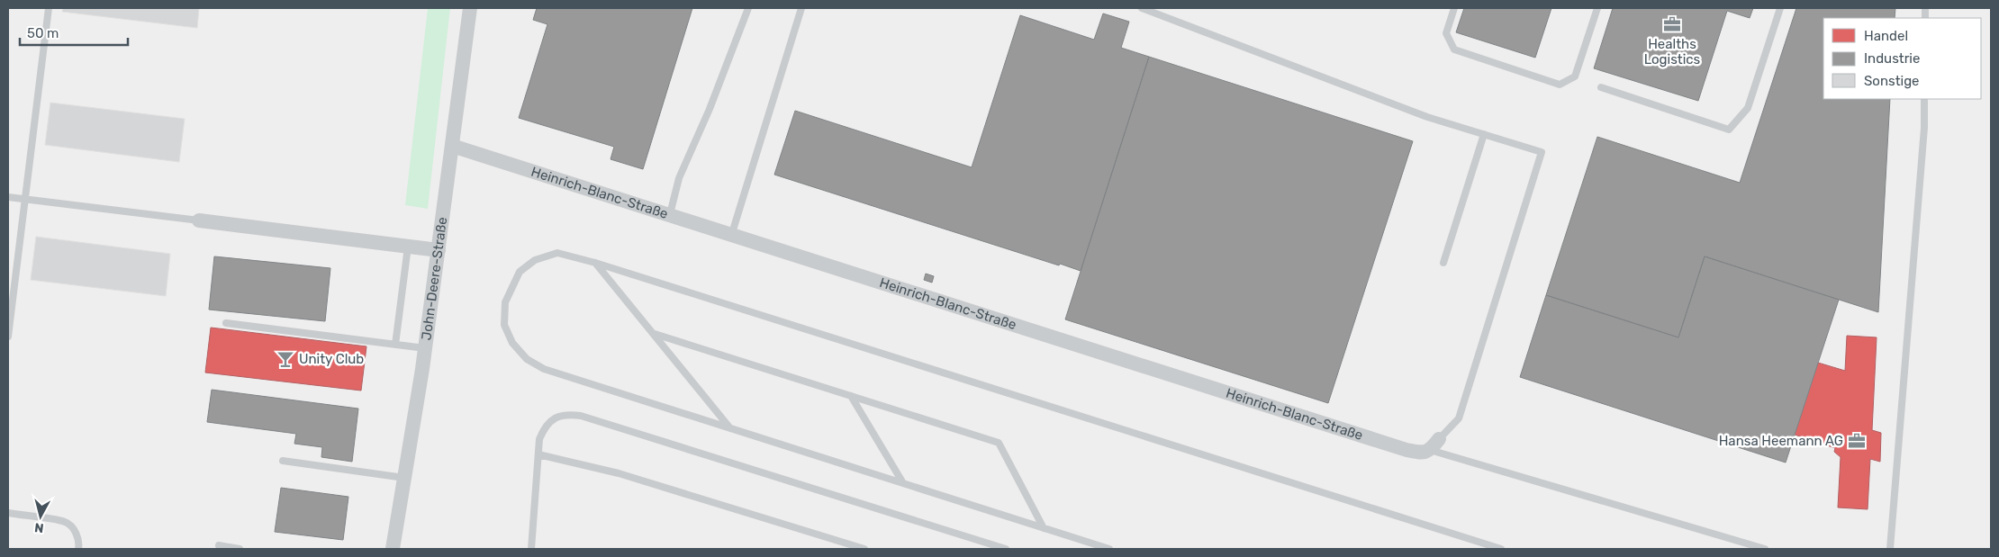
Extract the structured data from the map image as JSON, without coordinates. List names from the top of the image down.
{
  "streets": {
    "street": ["Heinrich-Blanc-Straße", "John-Deere-Straße"]
  },
  "crossings": [
    ["Heinrich-Blanc-Straße", "John-Deere-Straße"]
  ],
  "places": {
    "office": ["Healths Logistics", "Hansa Heemann AG"],
    "bar": ["Unity Club"]
  },
  "legend": ["Handel", "Industrie", "Sonstige"],
  "scale_bar": "50 m",
  "north": "bottom"
}
